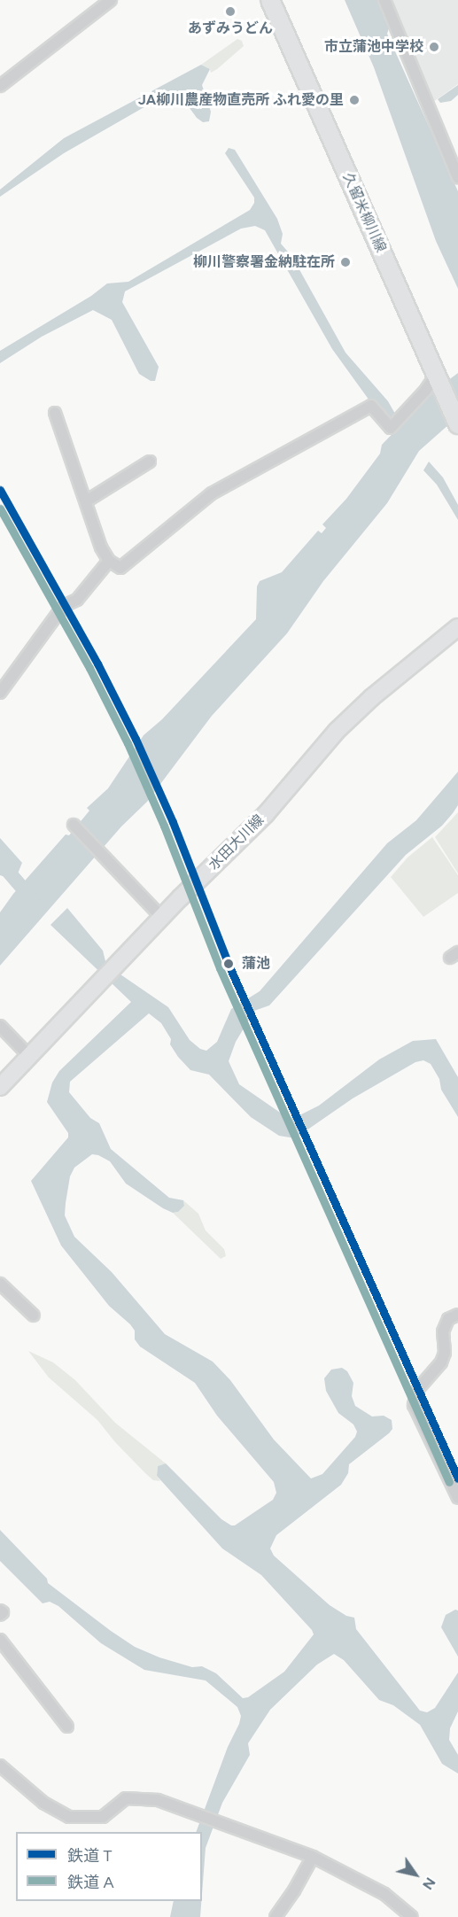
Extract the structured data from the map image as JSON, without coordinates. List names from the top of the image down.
{
  "streets": {
    "main road": ["久留米柳川線", "水田大川線"]
  },
  "places": [
    "あずみうどん",
    "市立蒲池中学校",
    "JA柳川農産物直売所 ふれ愛の里",
    "柳川警察署金納駐在所",
    "蒲池"
  ],
  "lines": ["rail line T", "rail line A"],
  "legend": ["鉄道 T", "鉄道 A"],
  "north": "bottom right"
}
